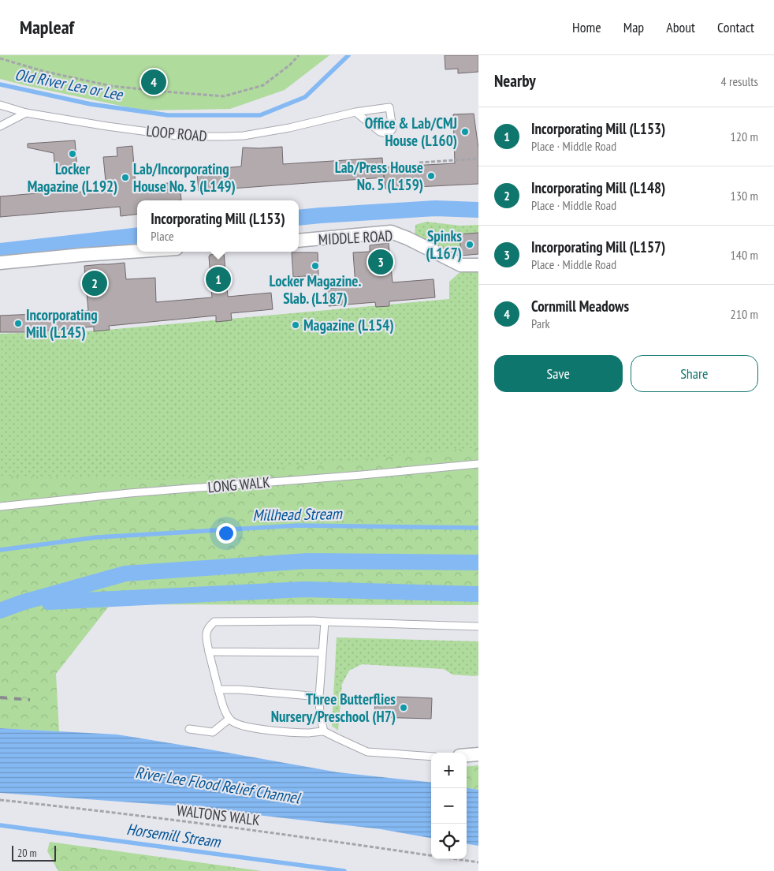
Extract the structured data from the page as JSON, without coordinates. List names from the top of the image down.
{
  "streets": {
    "street": ["MIDDLE ROAD"],
    "lane": ["LOOP ROAD", "LONG WALK"],
    "path": ["WALTONS WALK"]
  },
  "water": [
    "Old River Lea or Lee",
    "Millhead Stream",
    "River Lee Flood Relief Channel",
    "Horsemill Stream"
  ],
  "places": [
    "Office & Lab/CMJ House (L160)",
    "Locker Magazine (L192)",
    "Lab/Press House No. 5 (L159)",
    "Lab/Incorporating House No. 3 (L149)",
    "Spinks (L167)",
    "Locker Magazine. Slab. (L187)",
    "Incorporating Mill (L145)",
    "Magazine (L154)",
    "Three Butterflies Nursery/Preschool (H7)"
  ],
  "scale_bar": "20 m",
  "page": {
    "header": "Mapleaf",
    "nav": [
      "Home",
      "Map",
      "About",
      "Contact"
    ],
    "heading": ["Nearby", "4 results"],
    "pins": [
      "4",
      "3",
      "1",
      "2"
    ],
    "list": [
      {
        "mark": "1",
        "name": "Incorporating Mill (L153)",
        "note": "Place · Middle Road",
        "value": "120 m"
      },
      {
        "mark": "2",
        "name": "Incorporating Mill (L148)",
        "note": "Place · Middle Road",
        "value": "130 m"
      },
      {
        "mark": "3",
        "name": "Incorporating Mill (L157)",
        "note": "Place · Middle Road",
        "value": "140 m"
      },
      {
        "mark": "4",
        "name": "Cornmill Meadows",
        "note": "Park",
        "value": "210 m"
      }
    ],
    "popup": ["Incorporating Mill (L153)", "Place"],
    "buttons": ["Save", "Share"],
    "map_buttons": ["+", "−"],
    "scale": "20 m"
  }
}
